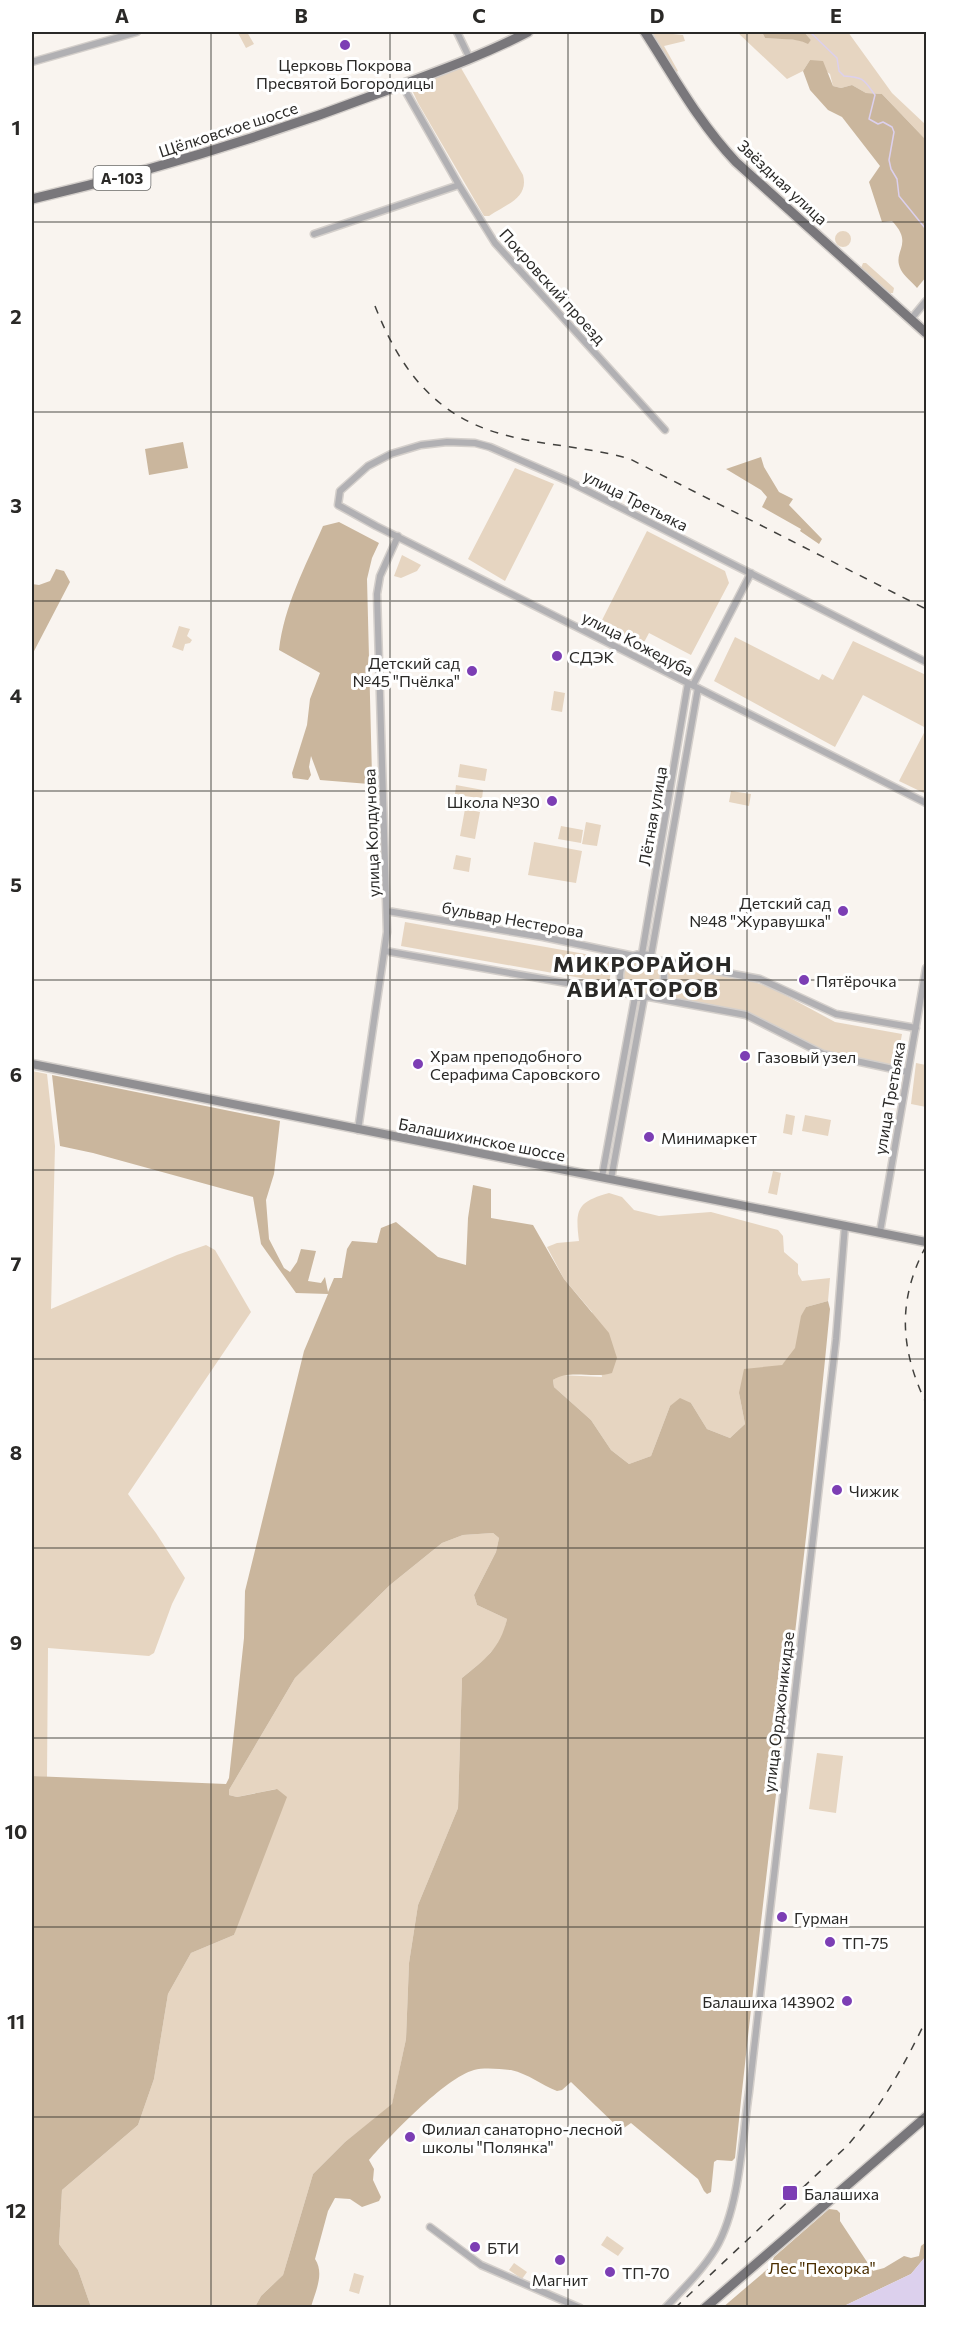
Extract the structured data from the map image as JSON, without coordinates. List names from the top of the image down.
{
  "streets": {
    "main road": [
      "Щёлковское шоссе",
      "А-103",
      "Звёздная улица",
      "Балашихинское шоссе"
    ],
    "street": [
      "Покровский проезд",
      "улица Третьяка",
      "улица Кожедуба",
      "Лётная улица",
      "улица Колдунова",
      "бульвар Нестерова",
      "улица Орджоникидзе"
    ]
  },
  "crossings": [
    ["Щёлковское шоссе", "Покровский проезд"],
    ["улица Третьяка", "улица Кожедуба"],
    ["улица Третьяка", "Лётная улица"],
    ["улица Третьяка", "Балашихинское шоссе"],
    ["улица Кожедуба", "Лётная улица"],
    ["улица Кожедуба", "улица Колдунова"],
    ["Лётная улица", "бульвар Нестерова"],
    ["улица Колдунова", "бульвар Нестерова"],
    ["улица Колдунова", "Балашихинское шоссе"],
    ["Балашихинское шоссе", "улица Орджоникидзе"]
  ],
  "districts": ["МИКРОРАЙОН АВИАТОРОВ"],
  "parks": ["Лес \"Пехорка\""],
  "places": {
    "other": [
      "Церковь Покрова Пресвятой Богородицы",
      "СДЭК",
      "Детский сад №45 \"Пчёлка\"",
      "Школа №30",
      "Детский сад №48 \"Журавушка\"",
      "Пятёрочка",
      "Газовый узел",
      "Храм преподобного Серафима Саровского",
      "Минимаркет",
      "Чижик",
      "Гурман",
      "ТП-75",
      "Балашиха 143902",
      "Филиал санаторно-лесной школы \"Полянка\"",
      "БТИ",
      "Магнит",
      "ТП-70"
    ],
    "transit": ["Балашиха"]
  },
  "grid": {
    "columns": [
      "A",
      "B",
      "C",
      "D",
      "E"
    ],
    "rows": [
      "1",
      "2",
      "3",
      "4",
      "5",
      "6",
      "7",
      "8",
      "9",
      "10",
      "11",
      "12"
    ]
  }
}
